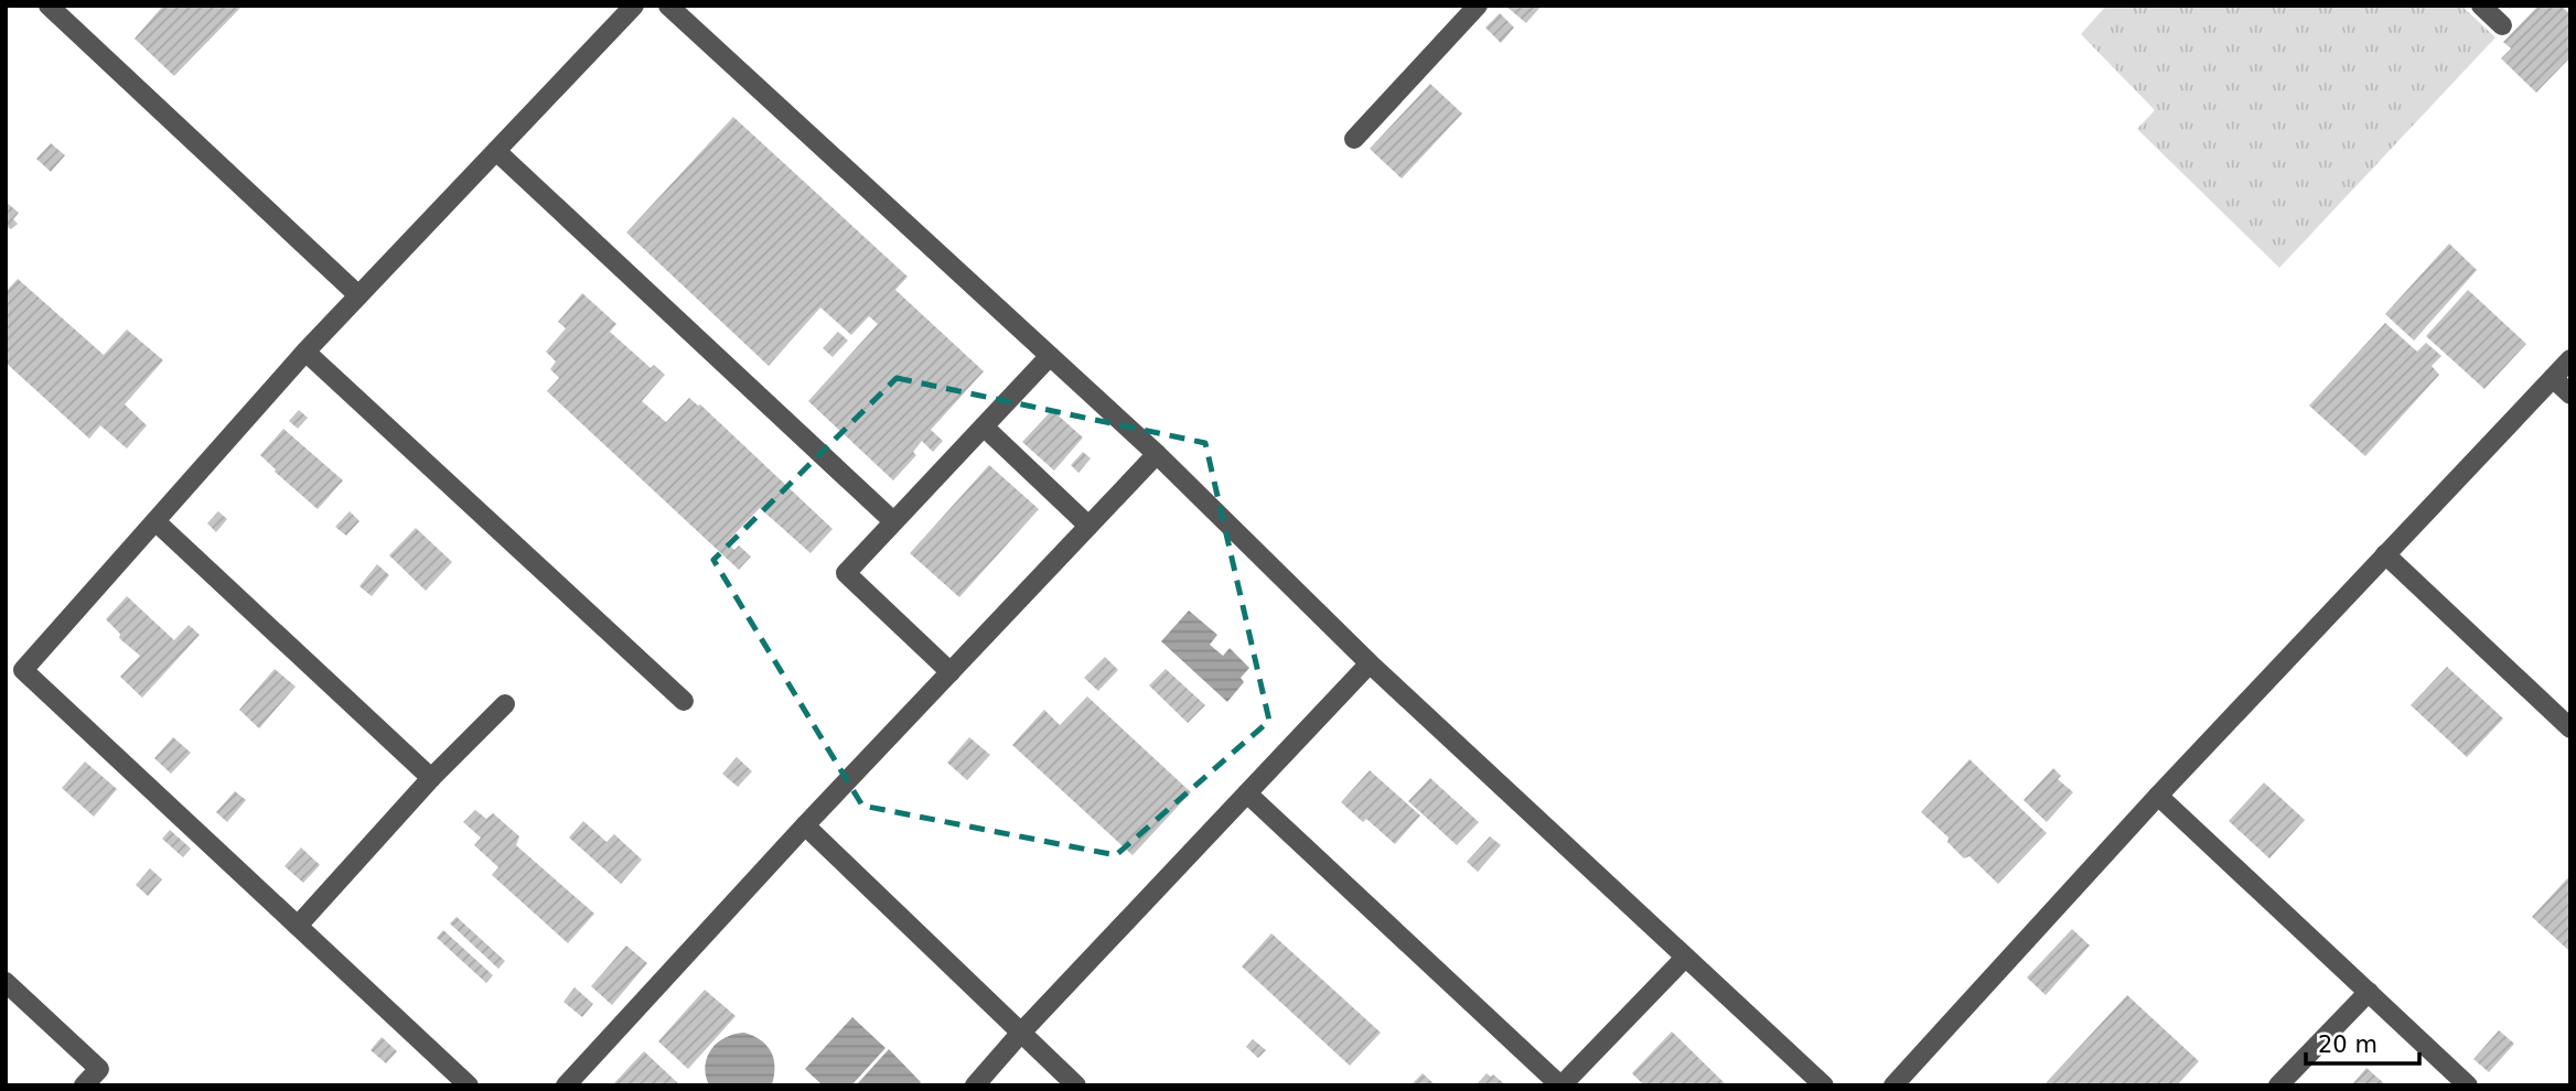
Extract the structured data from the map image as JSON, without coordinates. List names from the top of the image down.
{
  "scale_bar": "20 m"
}
